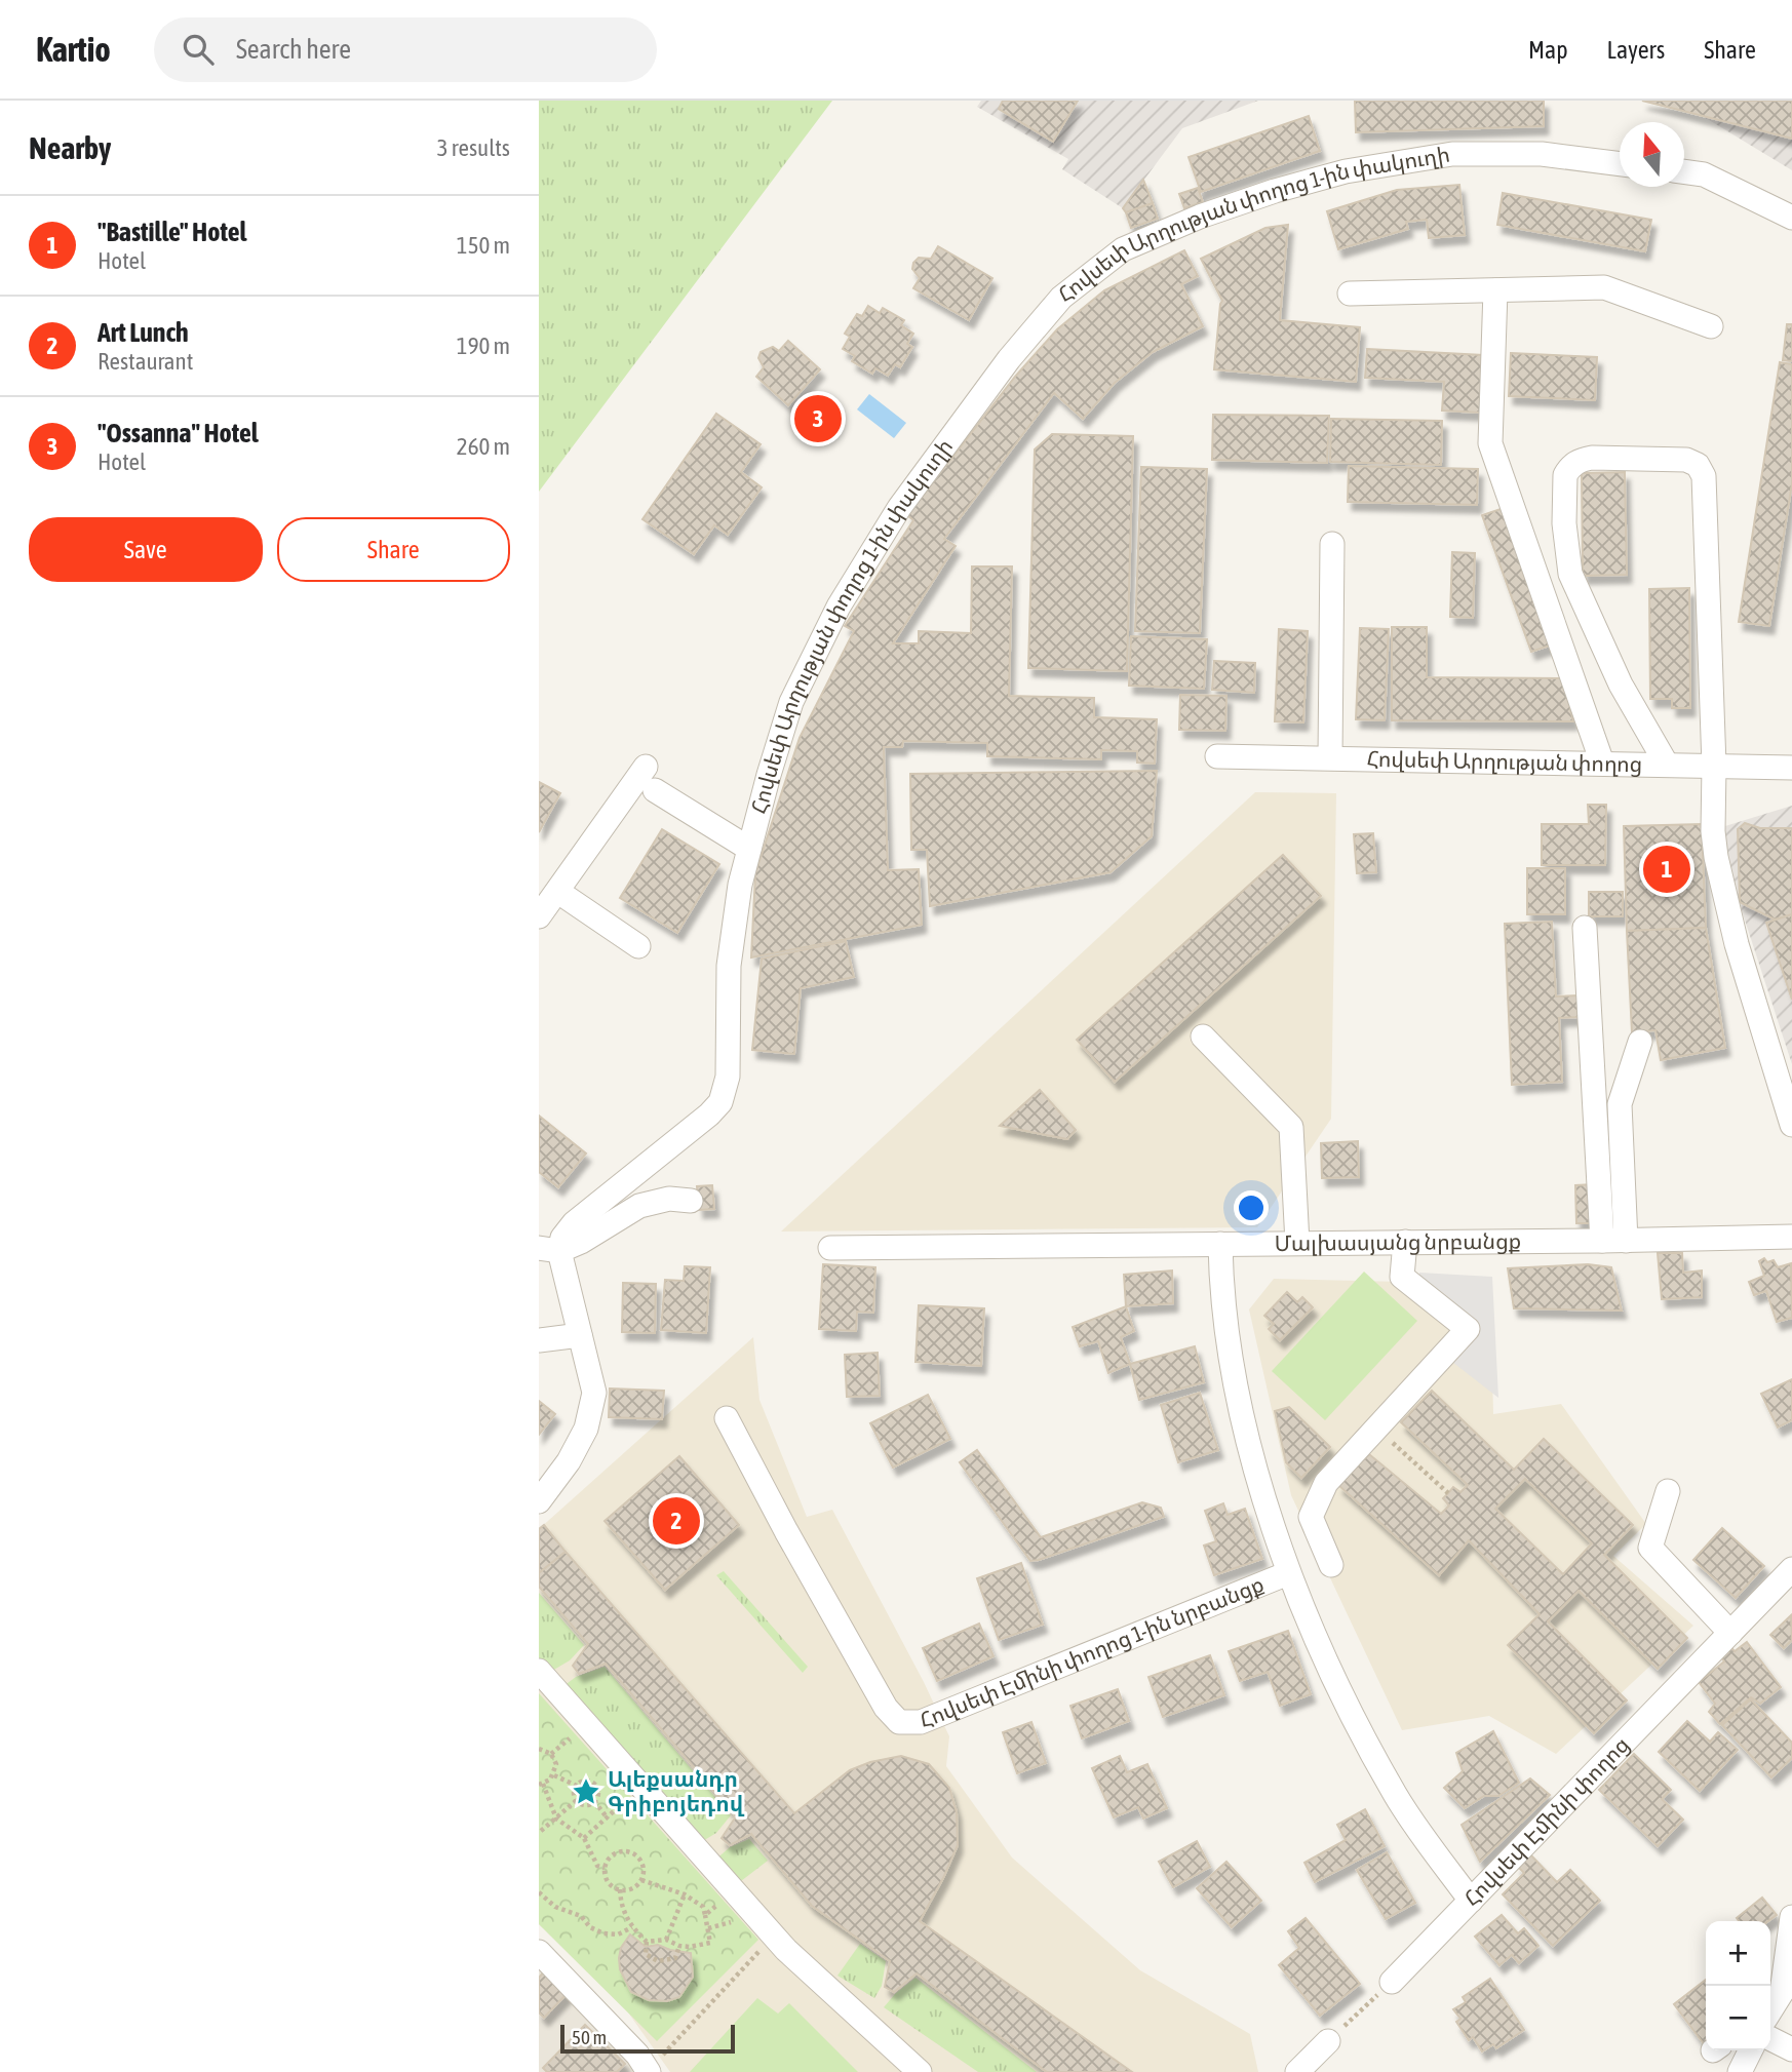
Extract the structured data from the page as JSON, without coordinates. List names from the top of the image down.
{
  "streets": {
    "street": [
      "Հովսեփ Արղության փողոց 1-ին փակուղի",
      "Հովսեփ Արղության փողոց",
      "Մալխասյանց նրբանցք",
      "Հովսեփ Էմինի փողոց 1-ին նրբանցք",
      "Հովսեփ Էմինի փողոց"
    ]
  },
  "crossings": [
    ["Մալխասյանց նրբանցք", "Հովսեփ Էմինի փողոց 1-ին նրբանցք"],
    ["Հովսեփ Էմինի փողոց 1-ին նրբանցք", "Հովսեփ Էմինի փողոց"]
  ],
  "places": {
    "place": ["Ալեքսանդր Գրիբոյեդով"]
  },
  "scale_bar": "50 m",
  "north": "top",
  "page": {
    "header": "Kartio",
    "search": "Search here",
    "nav": ["Map", "Layers", "Share"],
    "heading": ["Nearby", "3 results"],
    "list": [
      {
        "mark": "1",
        "name": "\"Bastille\" Hotel",
        "note": "Hotel",
        "value": "150 m"
      },
      {
        "mark": "2",
        "name": "Art Lunch",
        "note": "Restaurant",
        "value": "190 m"
      },
      {
        "mark": "3",
        "name": "\"Ossanna\" Hotel",
        "note": "Hotel",
        "value": "260 m"
      }
    ],
    "pins": ["3", "1", "2"],
    "buttons": ["Save", "Share"],
    "map_buttons": ["+", "−"],
    "scale": "50 m"
  }
}
